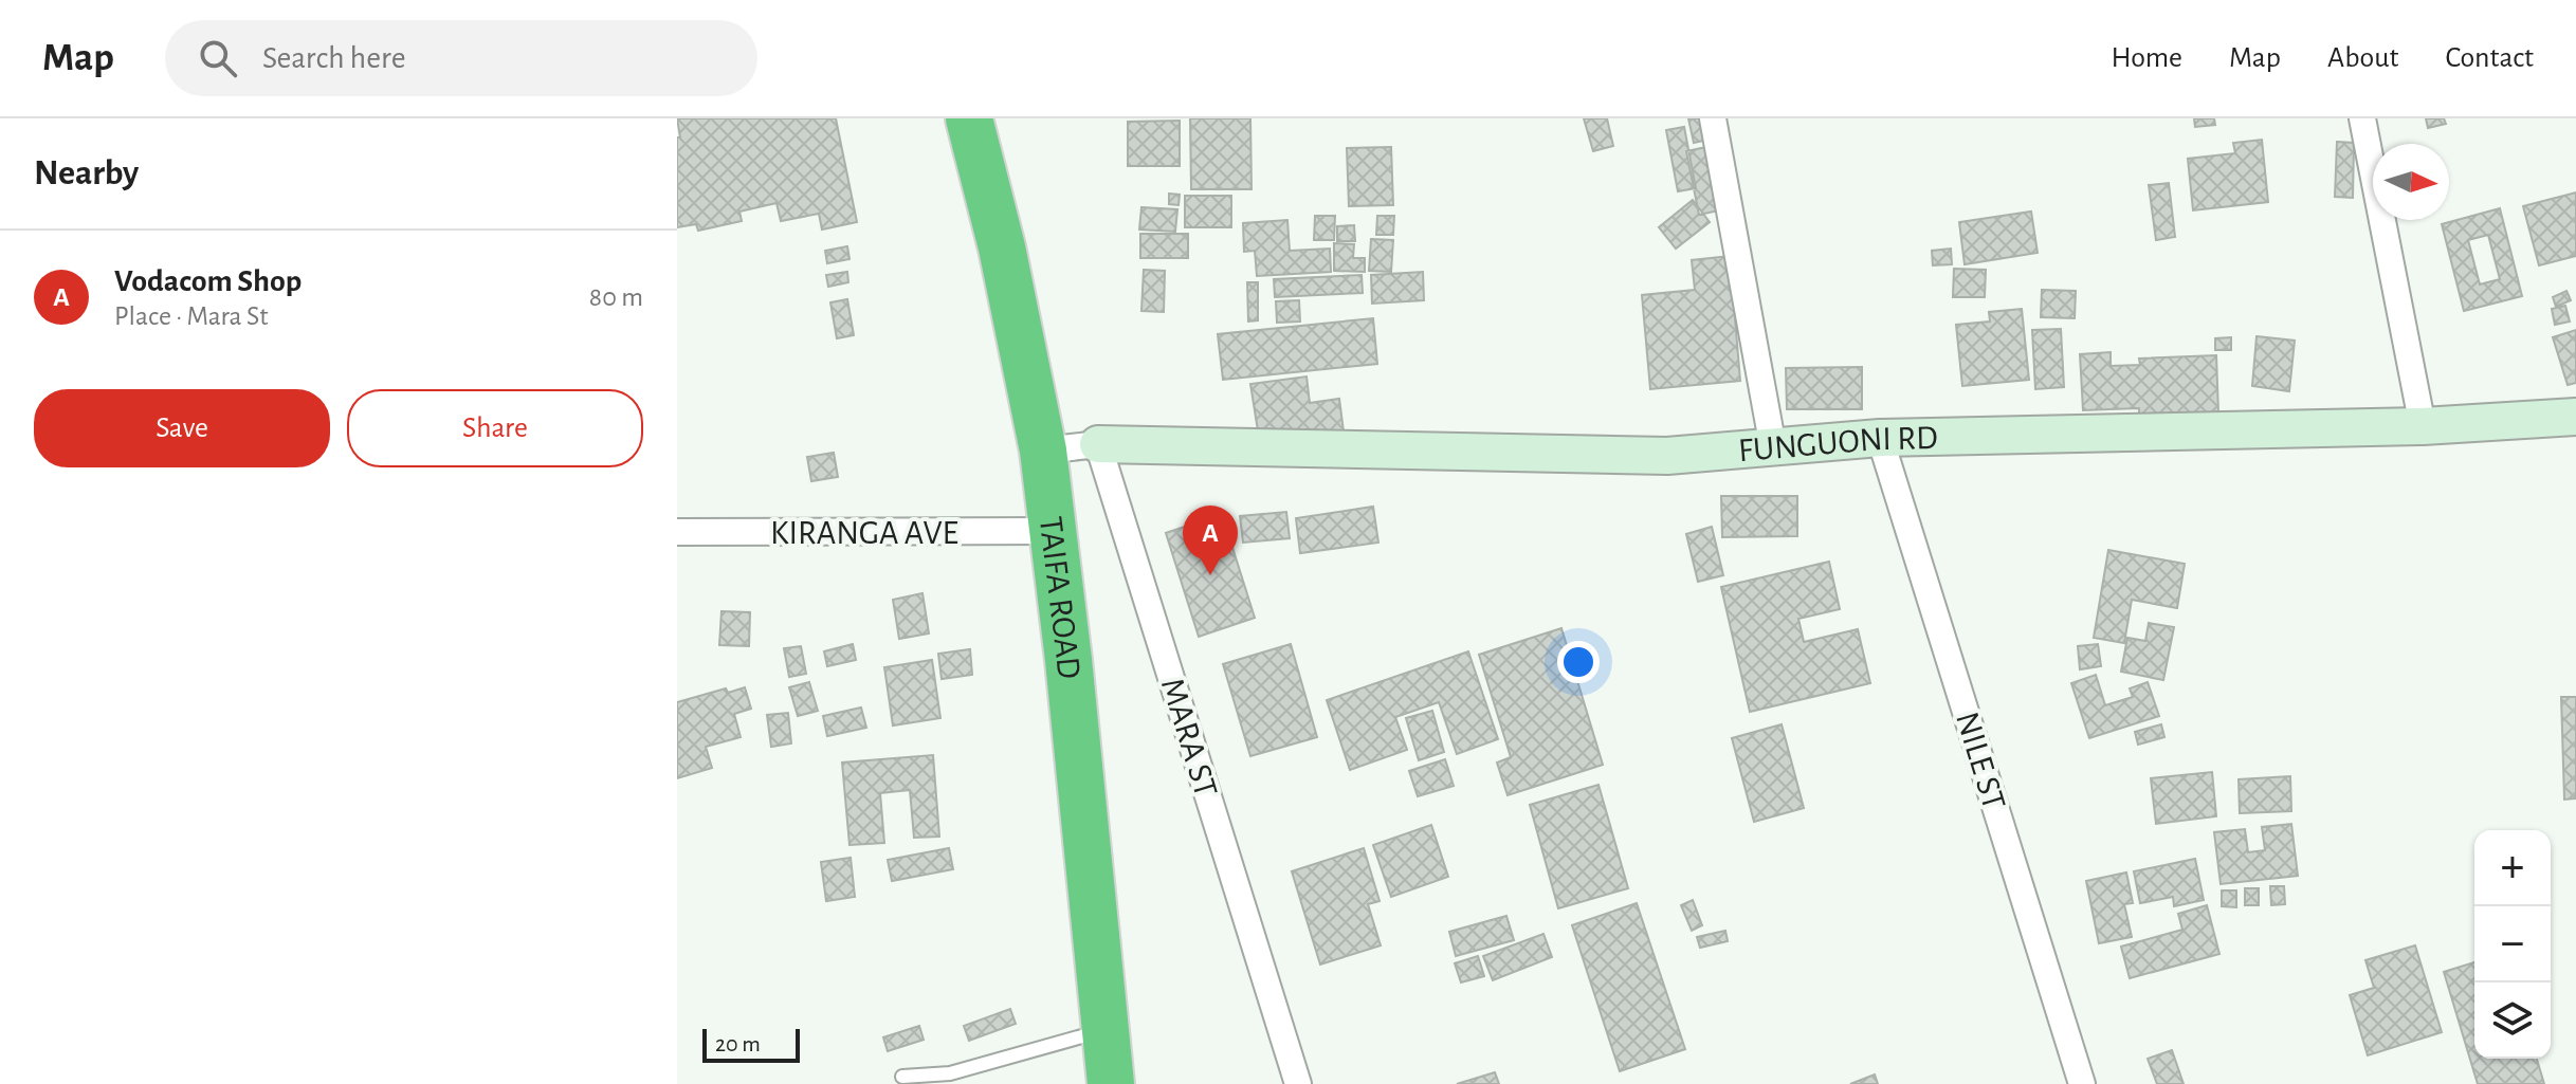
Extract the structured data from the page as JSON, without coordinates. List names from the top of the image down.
{
  "streets": {
    "highway": ["TAIFA ROAD"],
    "street": [
      "FUNGUONI RD",
      "KIRANGA AVE",
      "MARA ST",
      "NILE ST"
    ]
  },
  "crossings": [
    ["FUNGUONI RD", "MARA ST"],
    ["FUNGUONI RD", "NILE ST"],
    ["KIRANGA AVE", "TAIFA ROAD"]
  ],
  "scale_bar": "20 m",
  "north": "right",
  "page": {
    "header": "Map",
    "search": "Search here",
    "nav": [
      "Home",
      "Map",
      "About",
      "Contact"
    ],
    "heading": "Nearby",
    "list": [
      {
        "mark": "A",
        "name": "Vodacom Shop",
        "note": "Place · Mara St",
        "value": "80 m"
      }
    ],
    "buttons": ["Save", "Share"],
    "pins": "A",
    "map_buttons": ["+", "−"],
    "scale": "20 m"
  }
}
